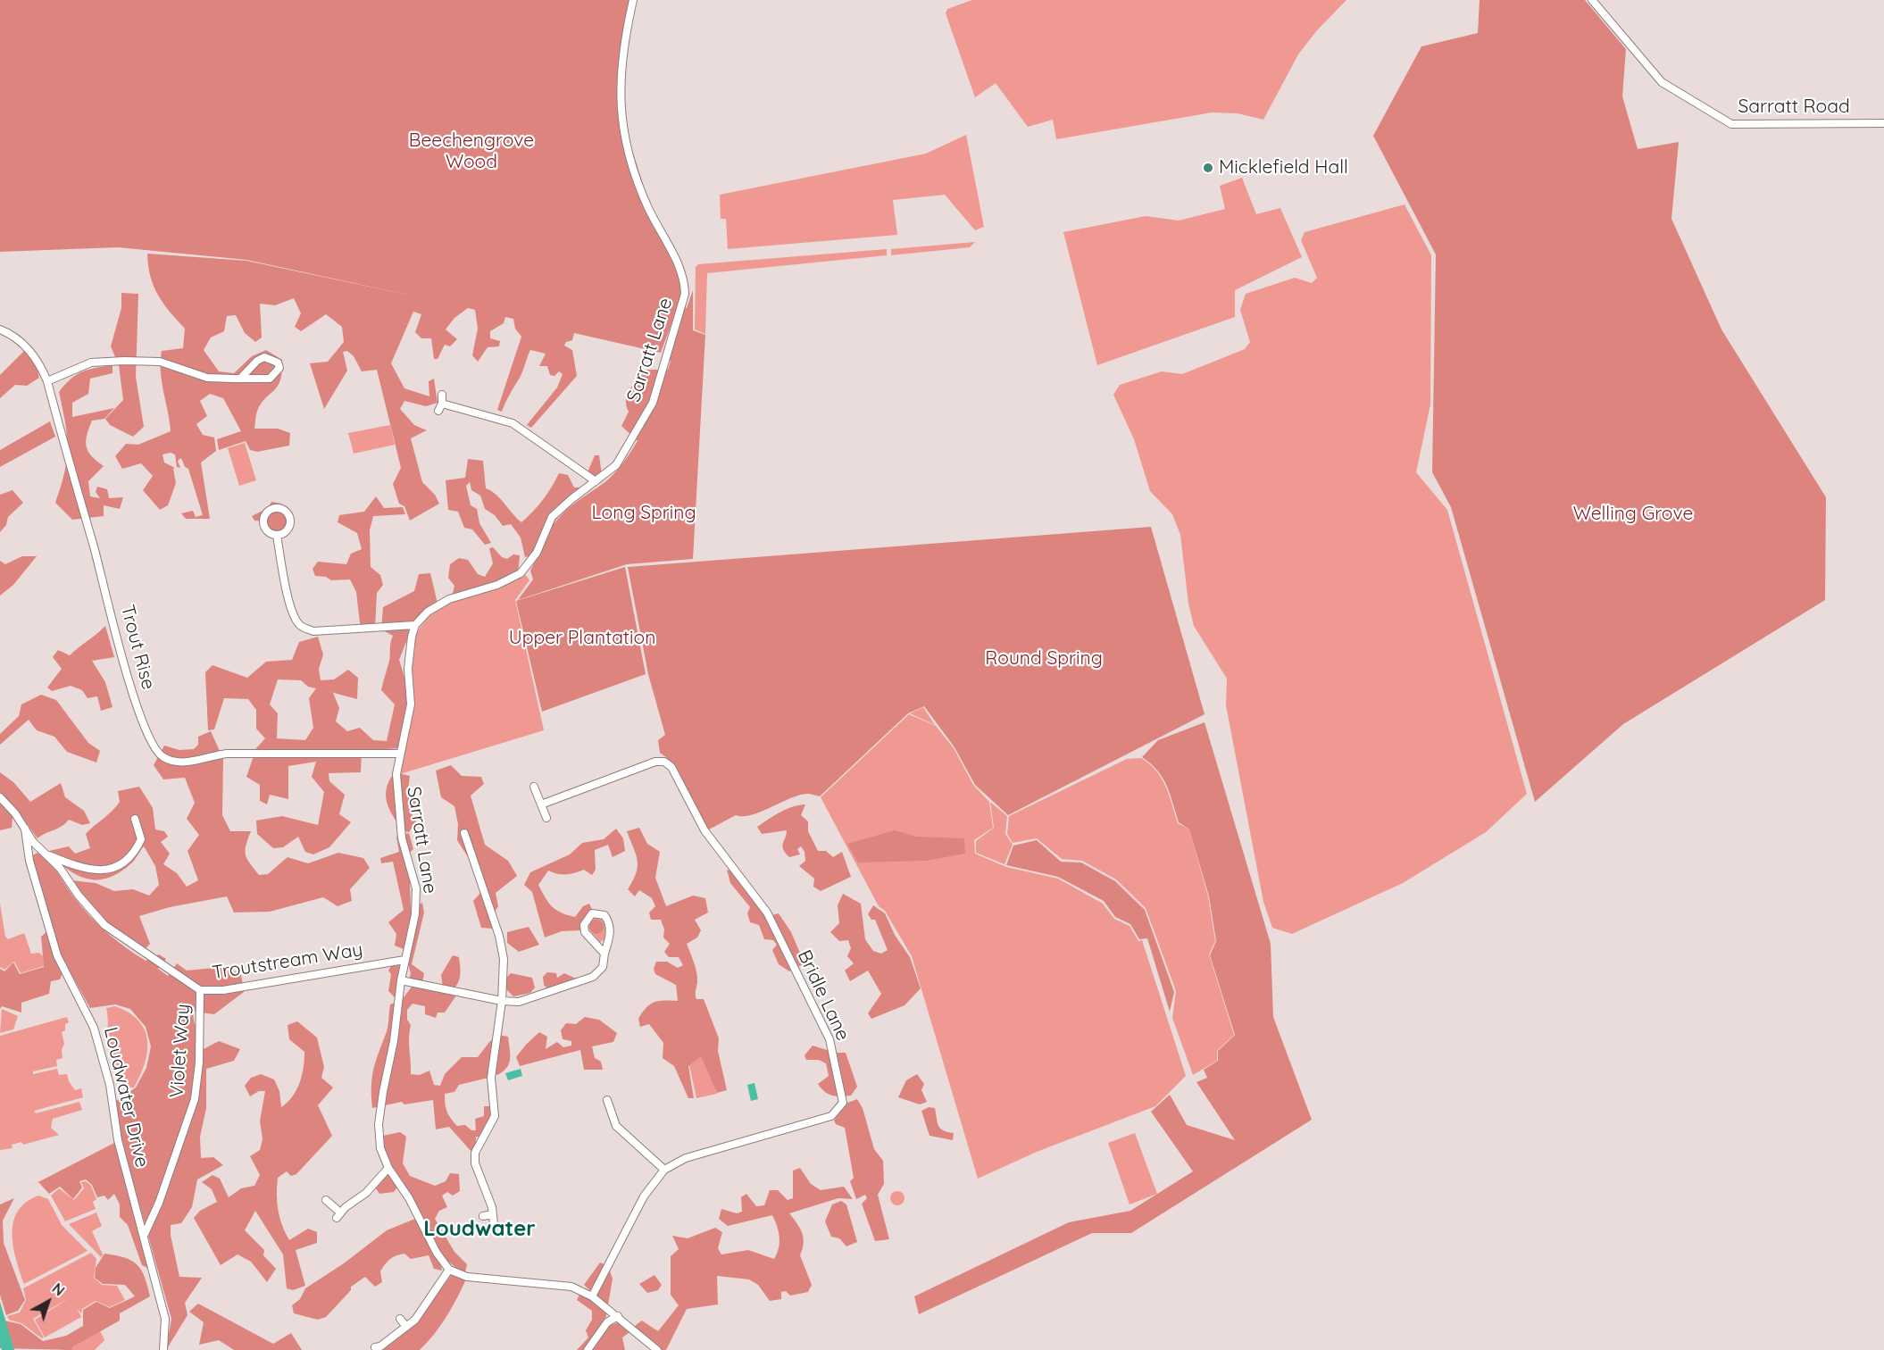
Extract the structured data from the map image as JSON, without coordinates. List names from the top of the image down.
{
  "streets": {
    "street": [
      "Sarratt Road",
      "Sarratt Lane",
      "Trout Rise",
      "Troutstream Way",
      "Bridle Lane",
      "Violet Way",
      "Loudwater Drive"
    ]
  },
  "crossings": [
    ["Sarratt Lane", "Trout Rise"],
    ["Sarratt Lane", "Troutstream Way"],
    ["Troutstream Way", "Violet Way"],
    ["Troutstream Way", "Loudwater Drive"],
    ["Violet Way", "Loudwater Drive"]
  ],
  "districts": ["Loudwater"],
  "parks": [
    "Beechengrove Wood",
    "Long Spring",
    "Welling Grove",
    "Upper Plantation",
    "Round Spring"
  ],
  "places": ["Micklefield Hall"],
  "north": "top right"
}
